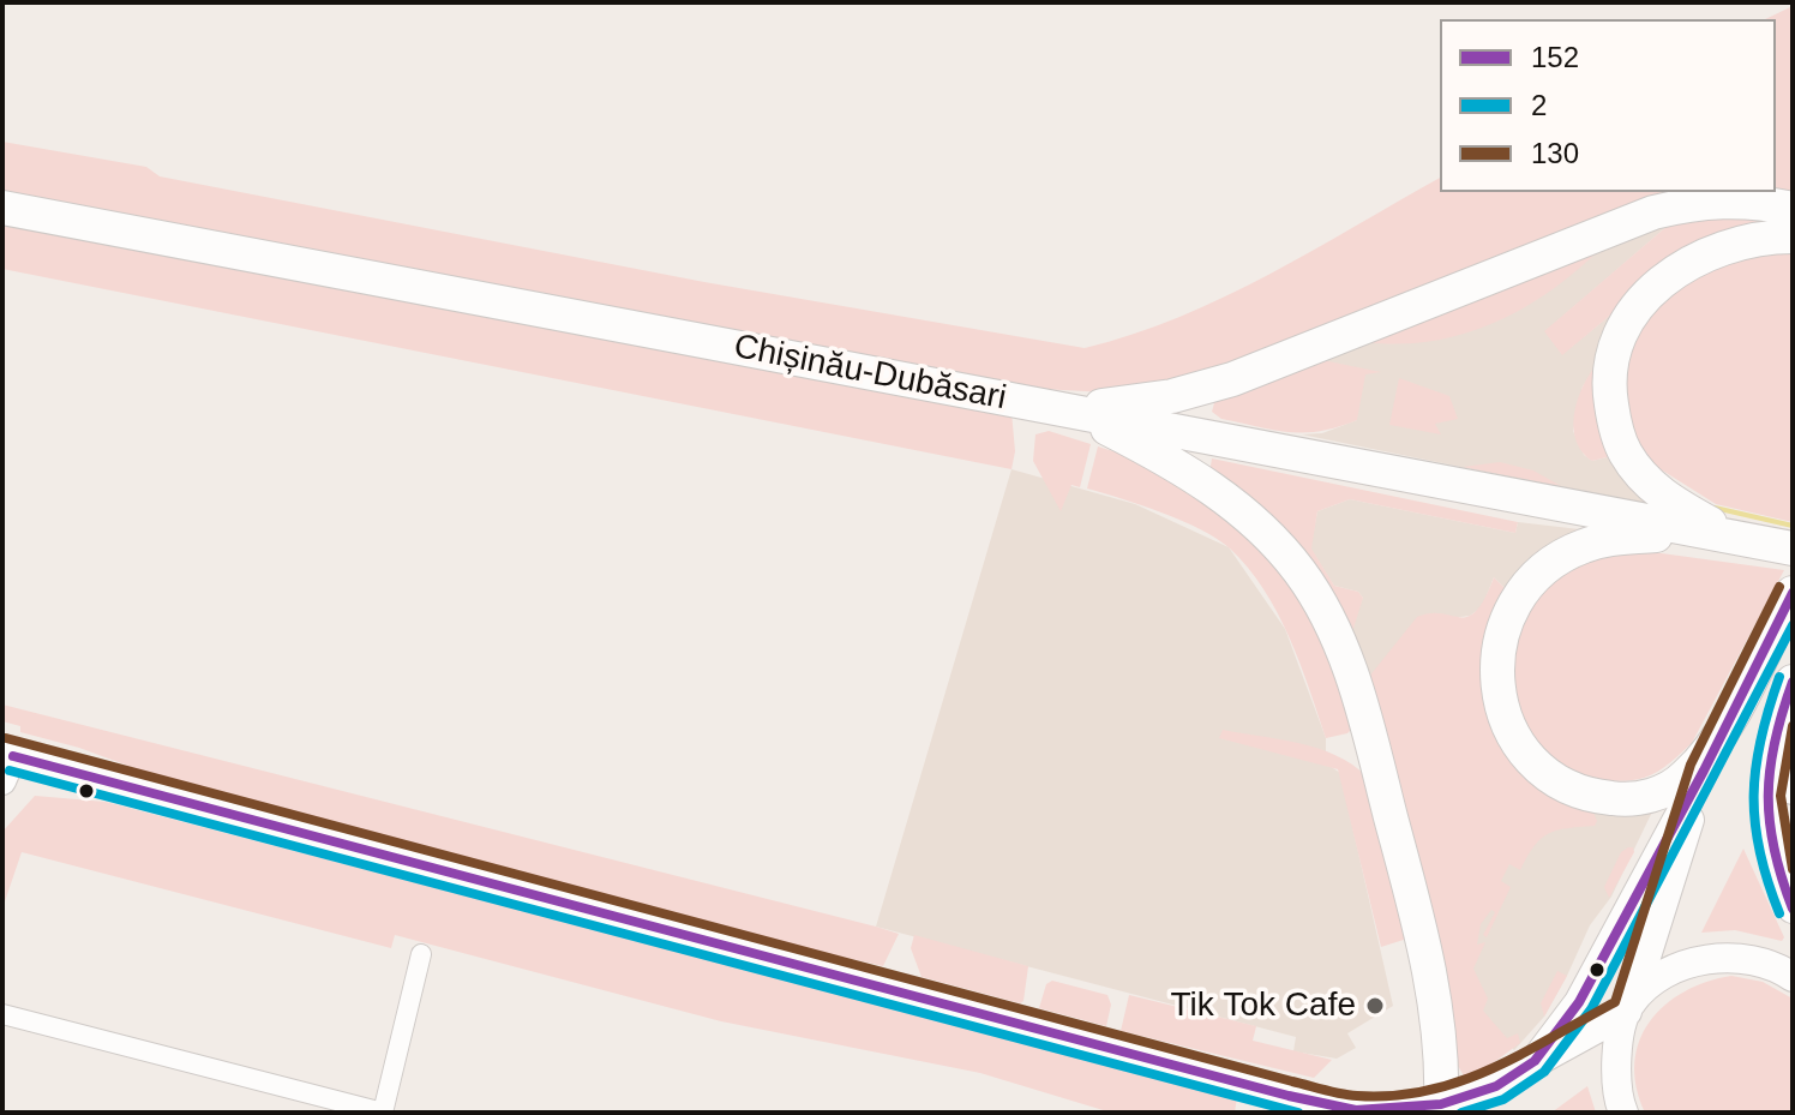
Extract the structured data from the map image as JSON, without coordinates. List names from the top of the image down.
{
  "streets": {
    "highway": ["Chișinău-Dubăsari"]
  },
  "places": ["Tik Tok Cafe"],
  "lines": ["transit line 130", "transit line 152", "transit line 2"],
  "legend": ["152", "2", "130"]
}
